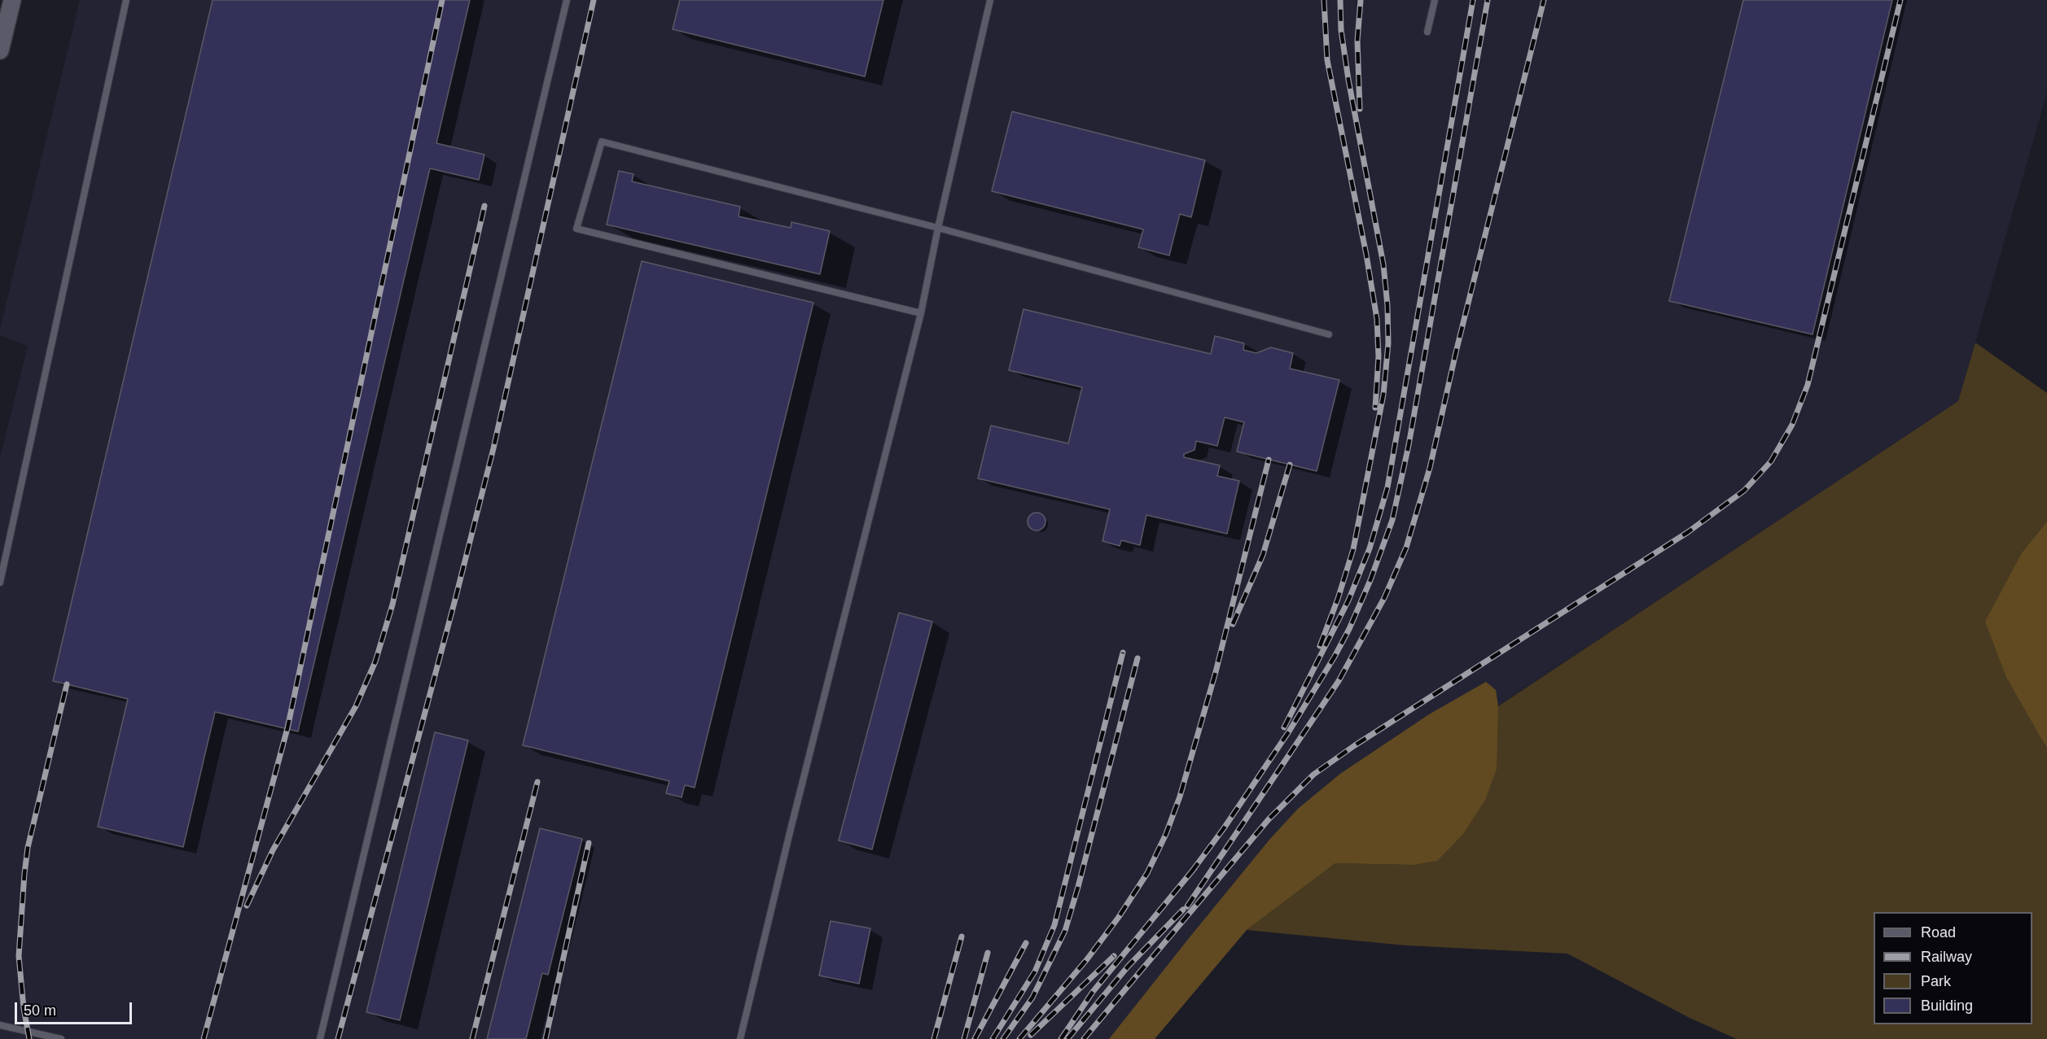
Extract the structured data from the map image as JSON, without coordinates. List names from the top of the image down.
{
  "legend": [
    "Road",
    "Railway",
    "Park",
    "Building"
  ],
  "scale_bar": "50 m"
}
